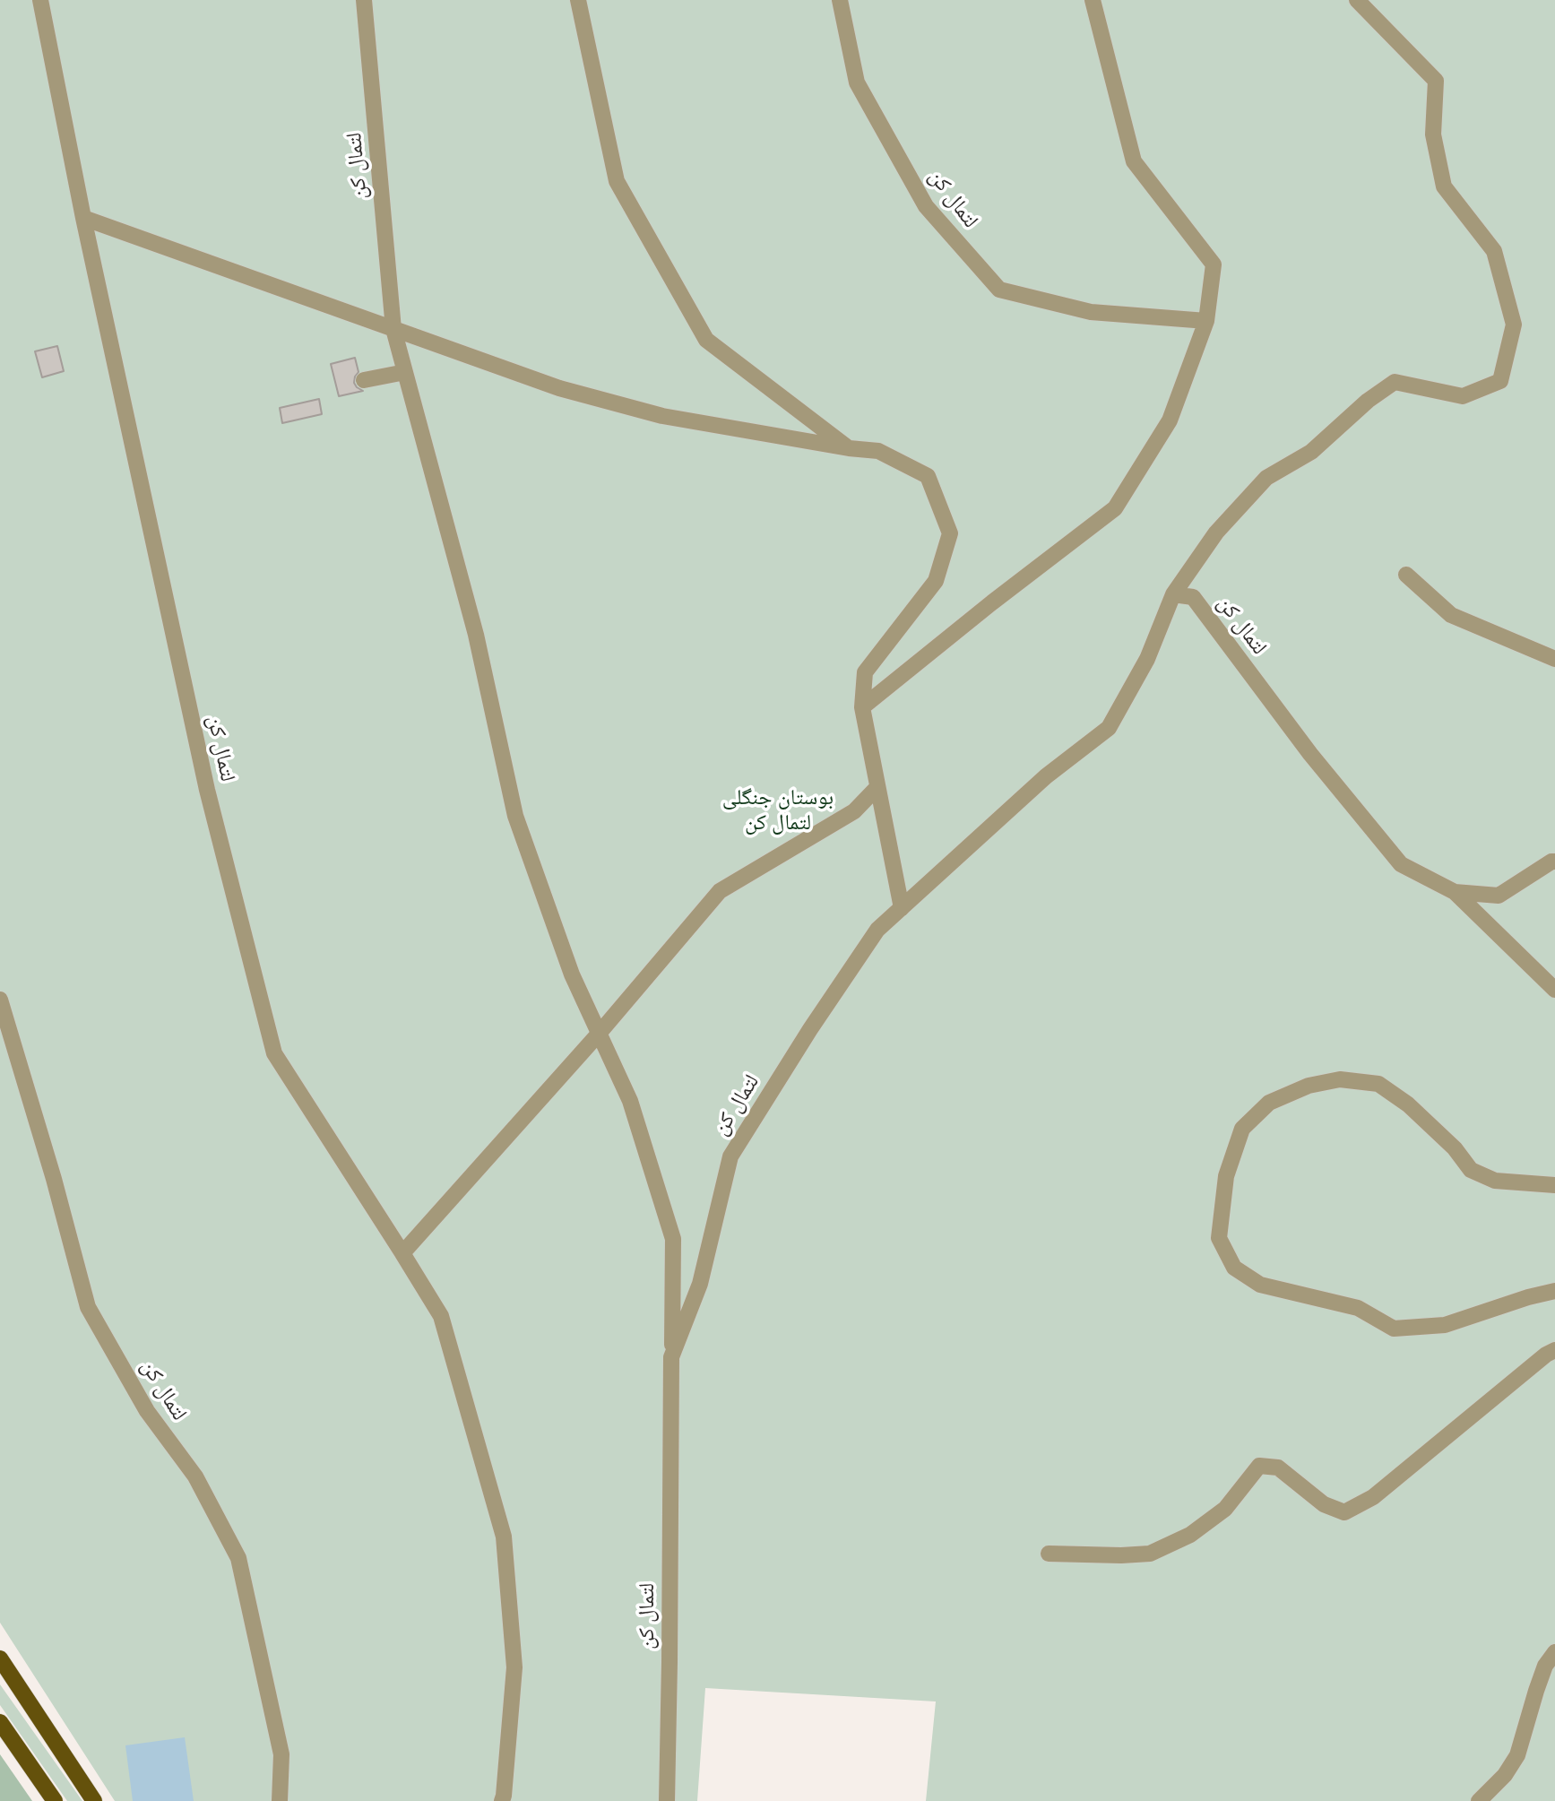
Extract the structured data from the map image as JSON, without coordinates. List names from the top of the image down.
{
  "streets": {
    "street": ["لتمال کن"]
  },
  "parks": ["بوستان جنگلی لتمال کن"]
}
